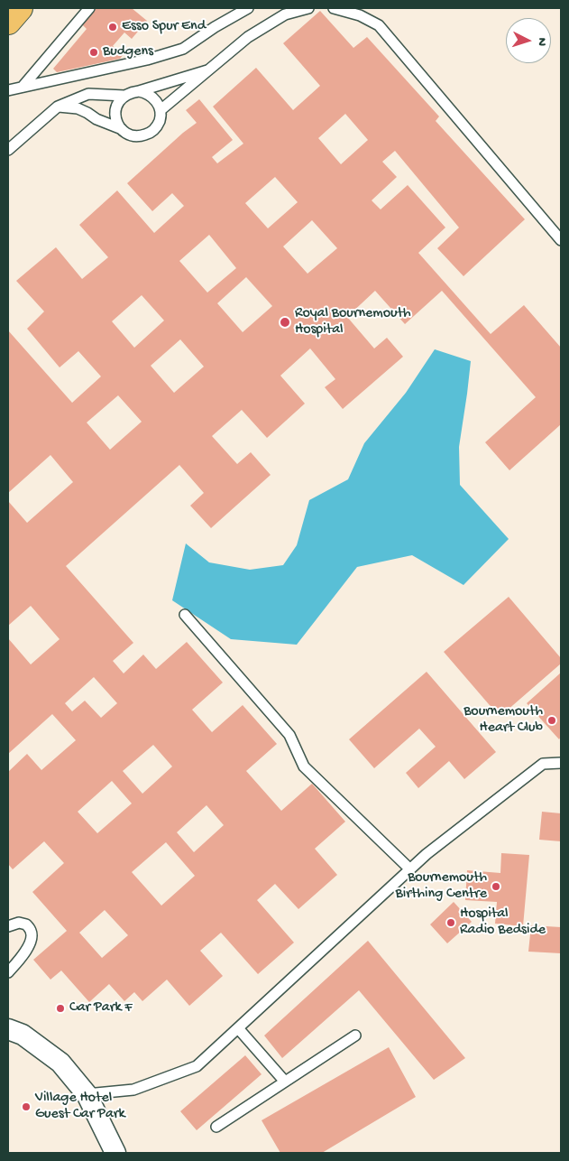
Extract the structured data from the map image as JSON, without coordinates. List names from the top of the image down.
{
  "places": [
    "Esso Spur End",
    "Budgens",
    "Royal Bournemouth Hospital",
    "Bournemouth Heart Club",
    "Bournemouth Birthing Centre",
    "Hospital Radio Bedside",
    "Car Park F",
    "Village Hotel Guest Car Park"
  ],
  "north": "right"
}
